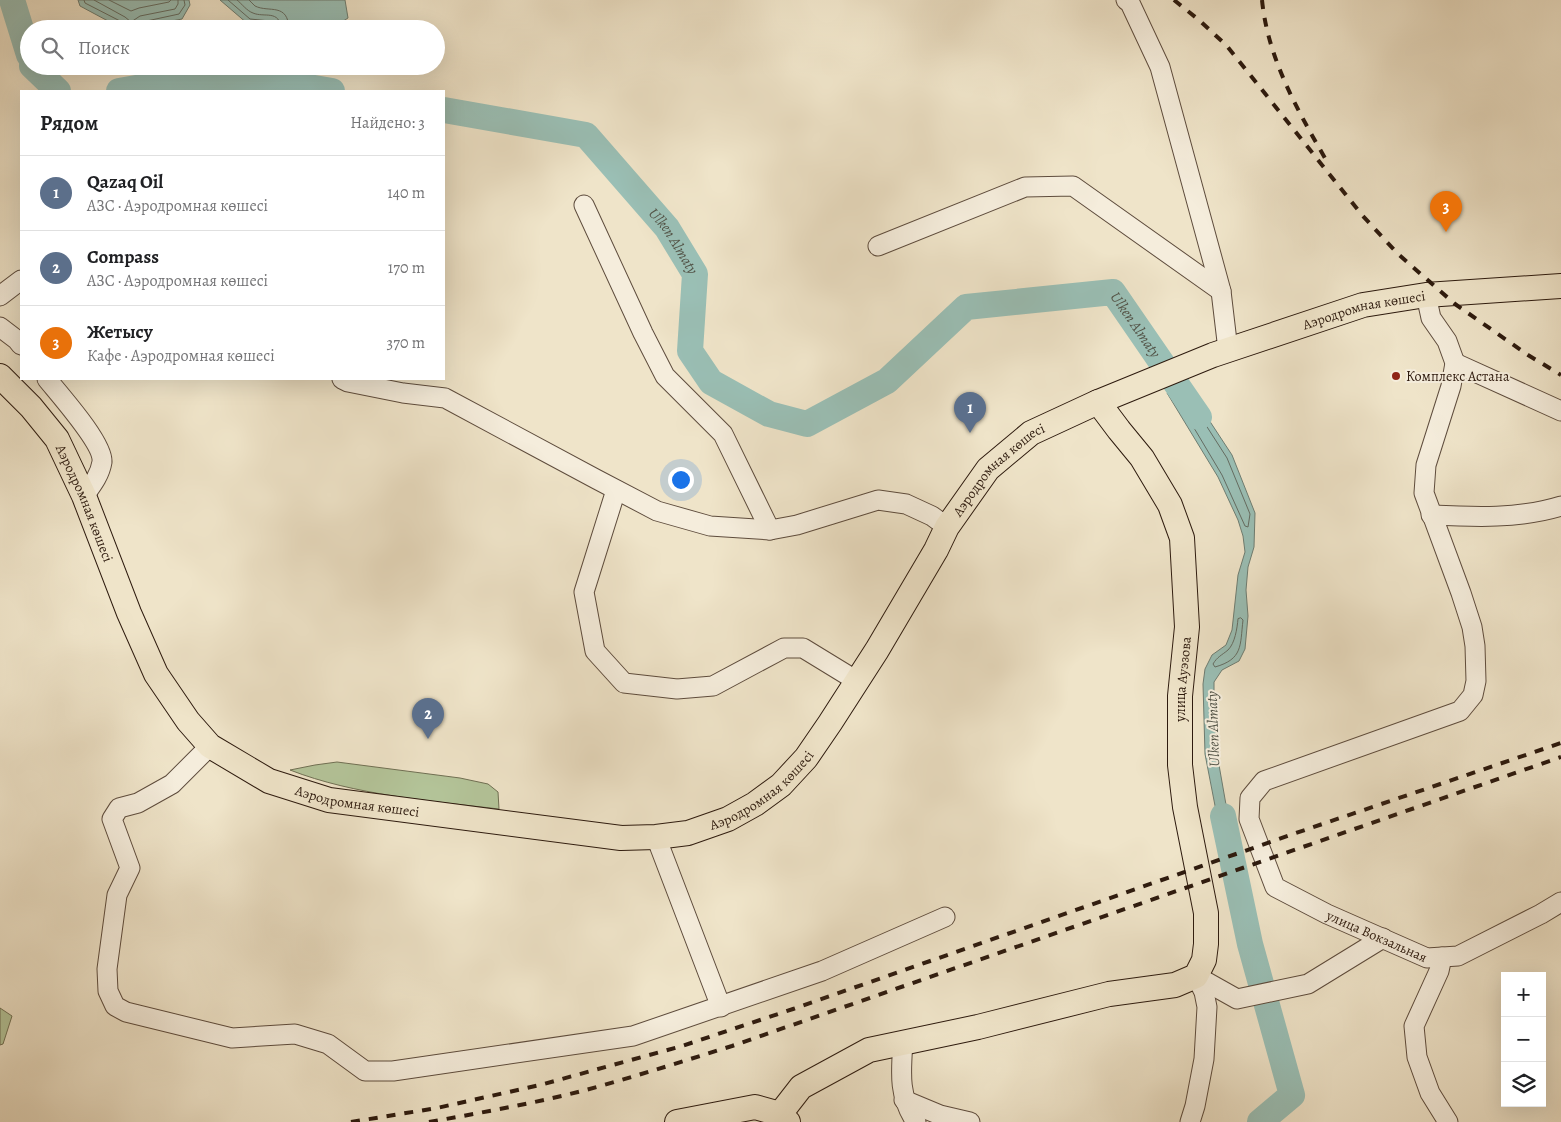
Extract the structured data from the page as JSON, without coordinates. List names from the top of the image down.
{
  "streets": {
    "main road": ["Аэродромная көшесі", "улица Ауэзова"],
    "street": ["улица Вокзальная"]
  },
  "crossings": [
    ["Аэродромная көшесі", "улица Ауэзова"]
  ],
  "water": ["Ulken Almaty"],
  "places": ["Комплекс Астана"],
  "page": {
    "search": "Поиск",
    "heading": ["Рядом", "Найдено: 3"],
    "list": [
      {
        "mark": "1",
        "name": "Qazaq Oil",
        "note": "АЗС · Аэродромная көшесі",
        "value": "140 m"
      },
      {
        "mark": "2",
        "name": "Compass",
        "note": "АЗС · Аэродромная көшесі",
        "value": "170 m"
      },
      {
        "mark": "3",
        "name": "Жетысу",
        "note": "Кафе · Аэродромная көшесі",
        "value": "370 m"
      }
    ],
    "pins": ["3", "1", "2"],
    "map_buttons": ["+", "−"]
  }
}
